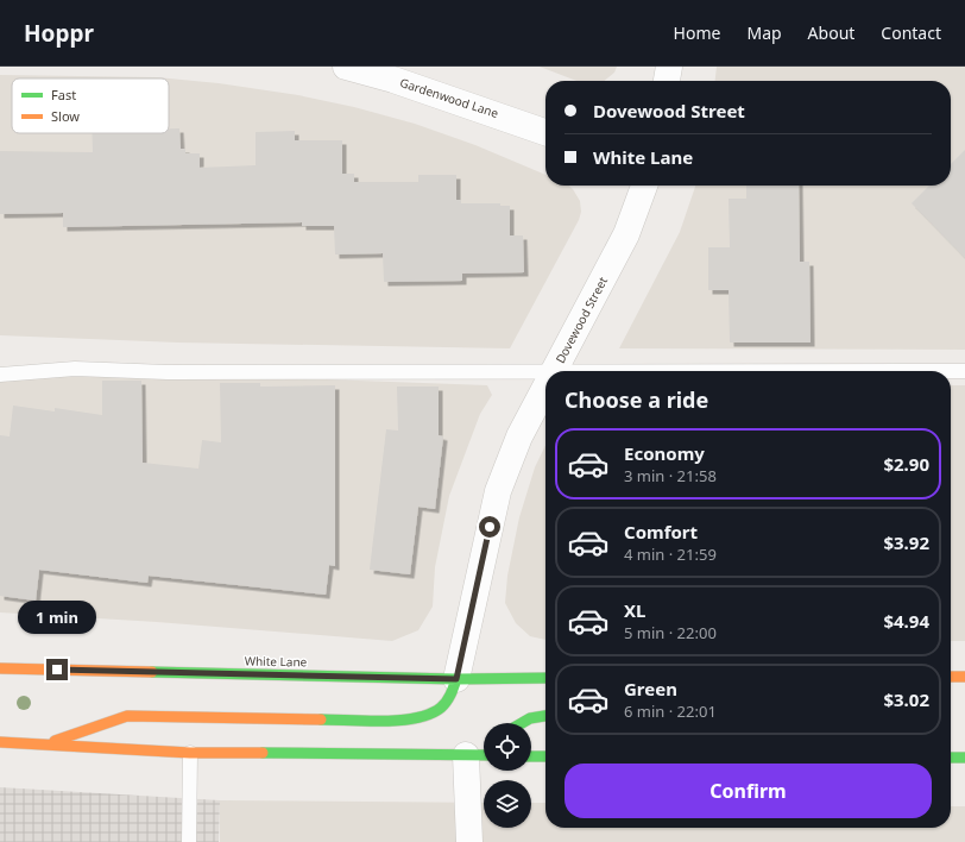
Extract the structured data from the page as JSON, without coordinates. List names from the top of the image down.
{
  "streets": {
    "main road": ["White Lane"],
    "street": ["Gardenwood Lane", "Dovewood Street"]
  },
  "crossings": [
    ["Dovewood Street", "White Lane"]
  ],
  "legend": ["Fast", "Slow"],
  "page": {
    "header": "Hoppr",
    "nav": [
      "Home",
      "Map",
      "About",
      "Contact"
    ],
    "banner": ["Dovewood Street", "White Lane"],
    "heading": "Choose a ride",
    "list": [
      {
        "name": "Economy",
        "note": "3 min · 21:58",
        "value": "$2.90"
      },
      {
        "name": "Comfort",
        "note": "4 min · 21:59",
        "value": "$3.92"
      },
      {
        "name": "XL",
        "note": "5 min · 22:00",
        "value": "$4.94"
      },
      {
        "name": "Green",
        "note": "6 min · 22:01",
        "value": "$3.02"
      }
    ],
    "bubble": "1 min",
    "buttons": "Confirm"
  }
}
